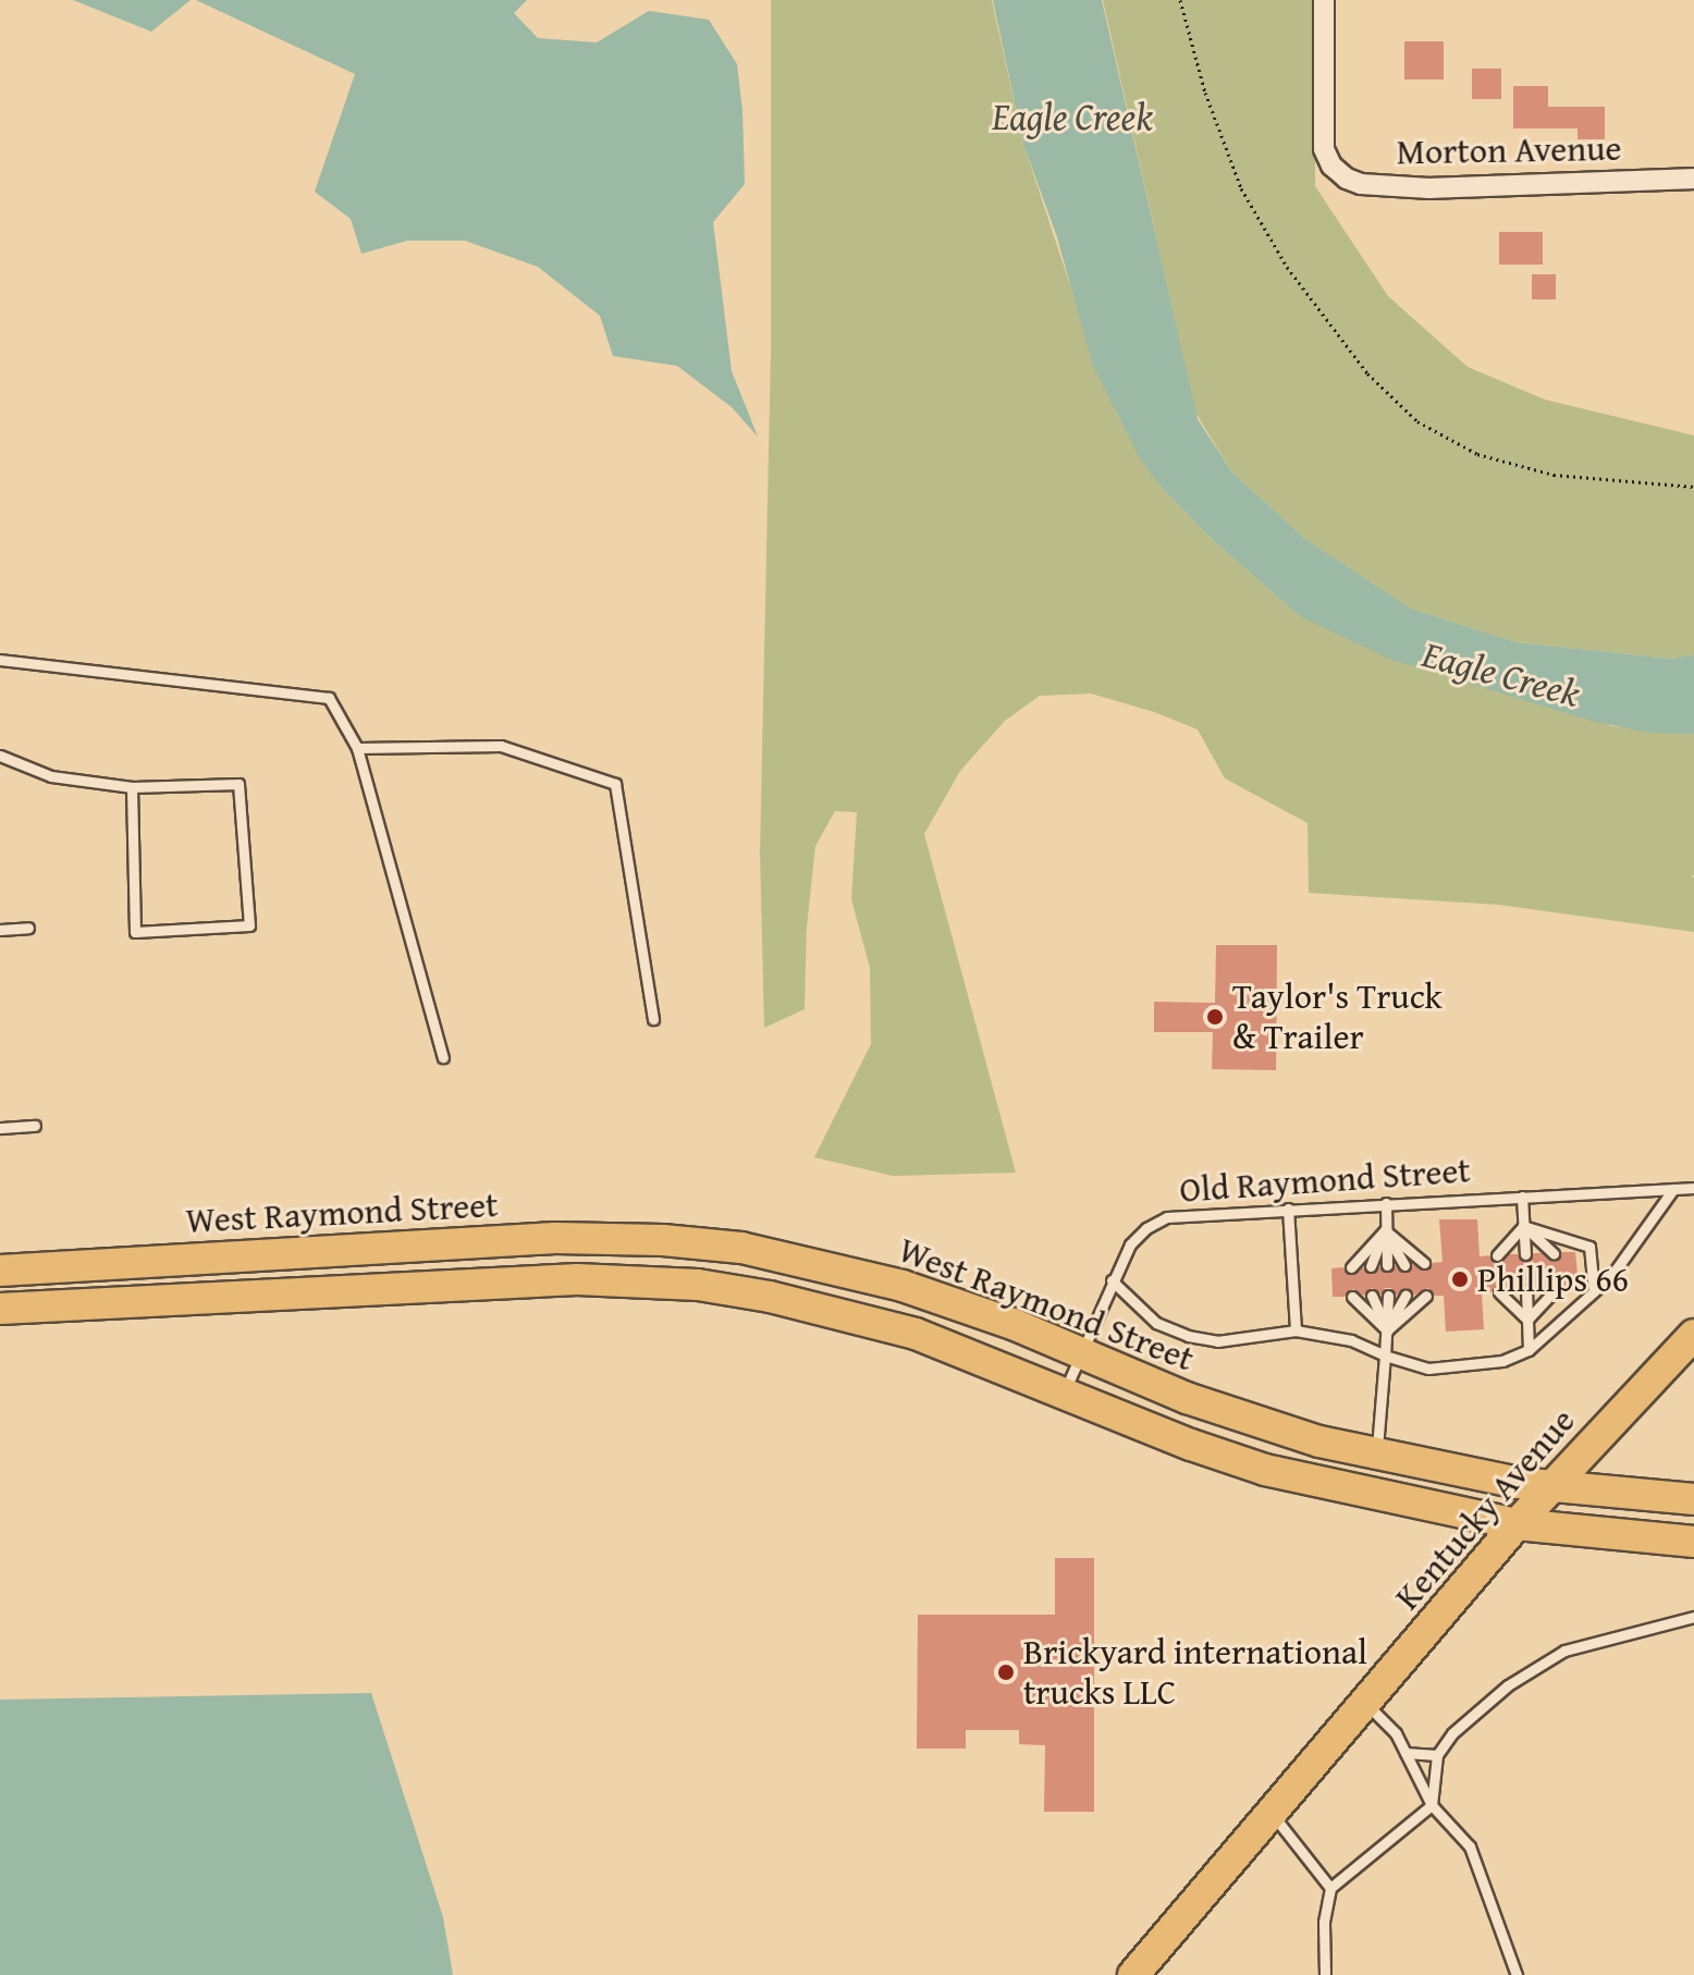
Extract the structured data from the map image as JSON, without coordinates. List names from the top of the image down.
{
  "streets": {
    "main road": ["West Raymond Street", "Kentucky Avenue"],
    "street": ["Morton Avenue"],
    "lane": ["Old Raymond Street"]
  },
  "crossings": [
    ["Old Raymond Street", "West Raymond Street"],
    ["West Raymond Street", "Kentucky Avenue"]
  ],
  "water": ["Eagle Creek"],
  "places": ["Taylor's Truck & Trailer", "Phillips 66", "Brickyard international trucks LLC"]
}
